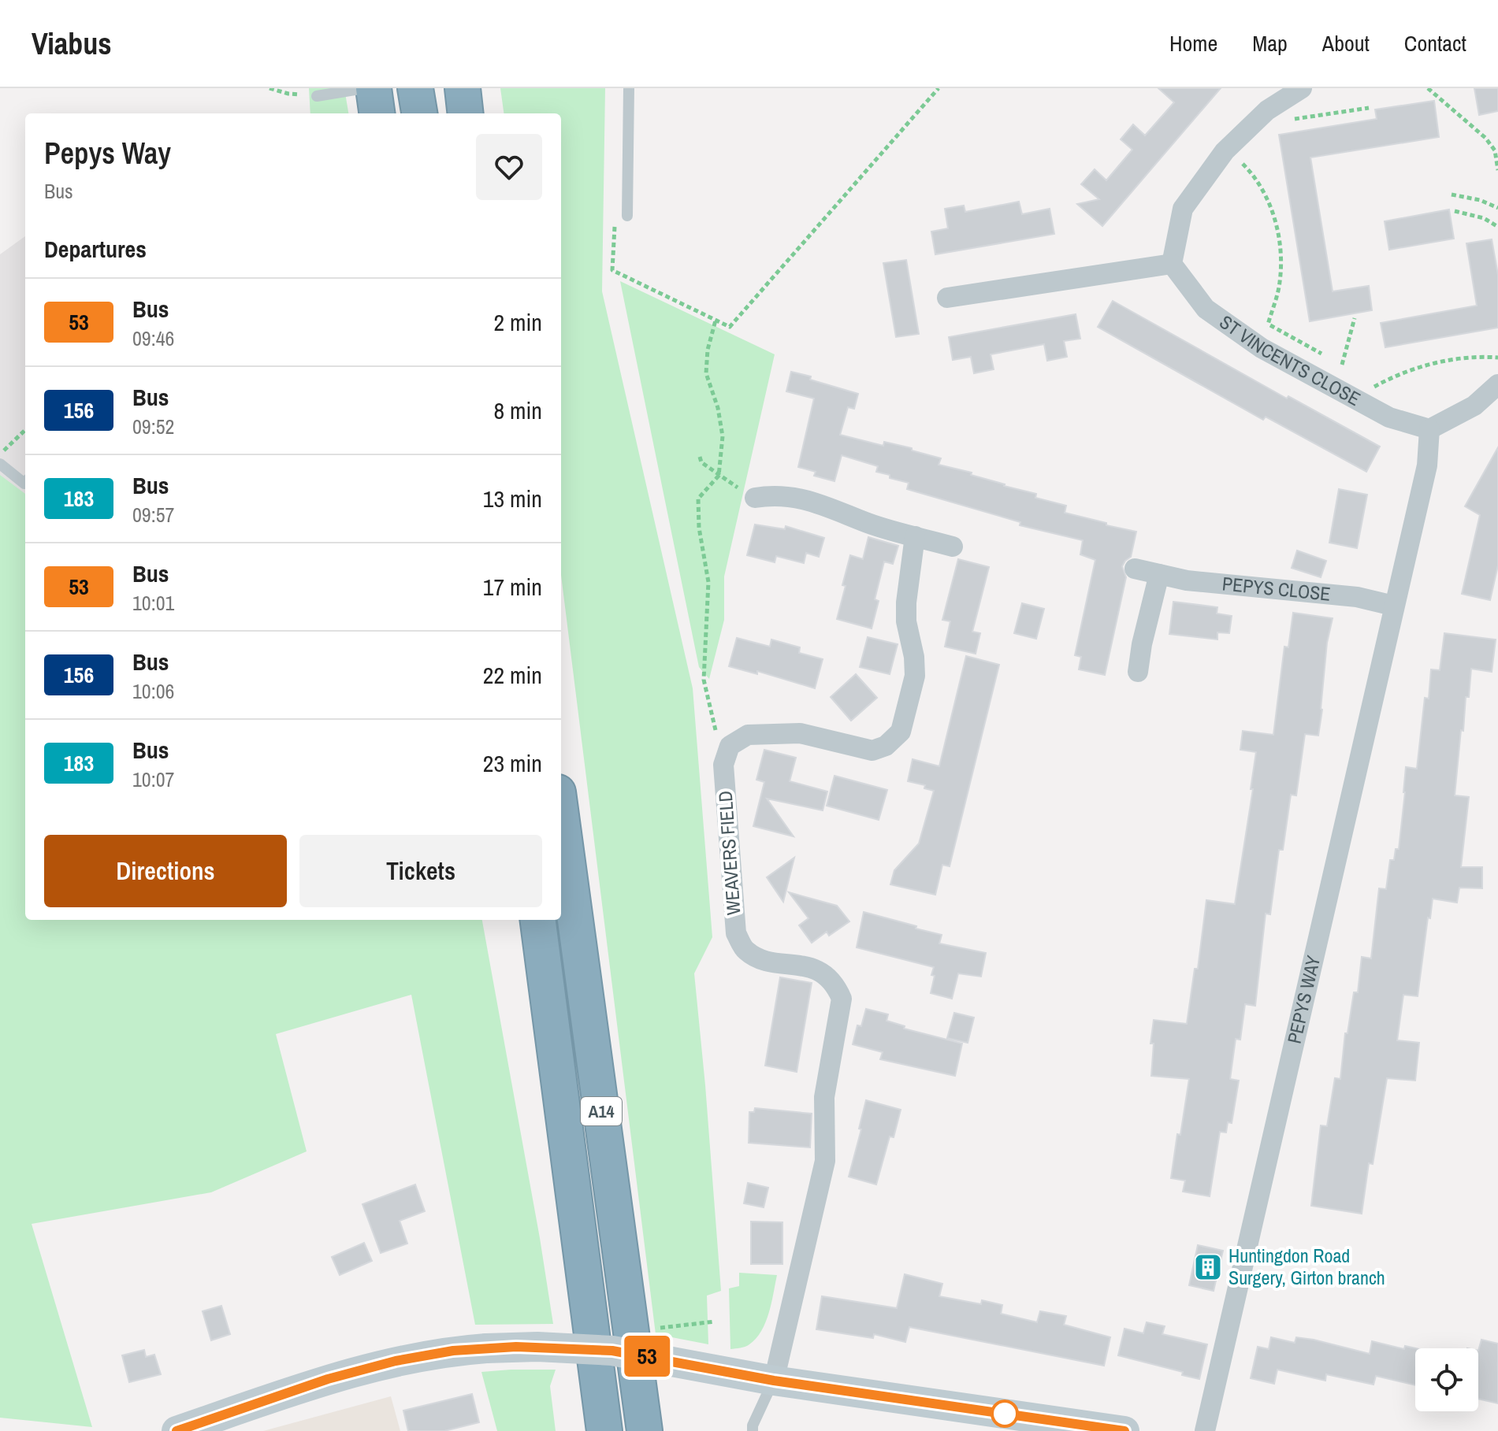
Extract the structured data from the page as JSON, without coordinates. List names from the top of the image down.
{
  "streets": {
    "highway": ["A14"],
    "street": [
      "ST VINCENTS CLOSE",
      "PEPYS CLOSE",
      "WEAVERS FIELD",
      "PEPYS WAY"
    ]
  },
  "crossings": [
    ["PEPYS CLOSE", "PEPYS WAY"]
  ],
  "places": {
    "building": ["Huntingdon Road Surgery, Girton branch"]
  },
  "lines": ["bus line 53"],
  "page": {
    "header": "Viabus",
    "nav": [
      "Home",
      "Map",
      "About",
      "Contact"
    ],
    "on_map": "53",
    "heading": [
      ["Pepys Way", "Bus"],
      "Departures"
    ],
    "list": [
      {
        "mark": "53",
        "name": "Bus",
        "note": "09:46",
        "value": "2 min"
      },
      {
        "mark": "156",
        "name": "Bus",
        "note": "09:52",
        "value": "8 min"
      },
      {
        "mark": "183",
        "name": "Bus",
        "note": "09:57",
        "value": "13 min"
      },
      {
        "mark": "53",
        "name": "Bus",
        "note": "10:01",
        "value": "17 min"
      },
      {
        "mark": "156",
        "name": "Bus",
        "note": "10:06",
        "value": "22 min"
      },
      {
        "mark": "183",
        "name": "Bus",
        "note": "10:07",
        "value": "23 min"
      }
    ],
    "buttons": ["Directions", "Tickets"]
  }
}
